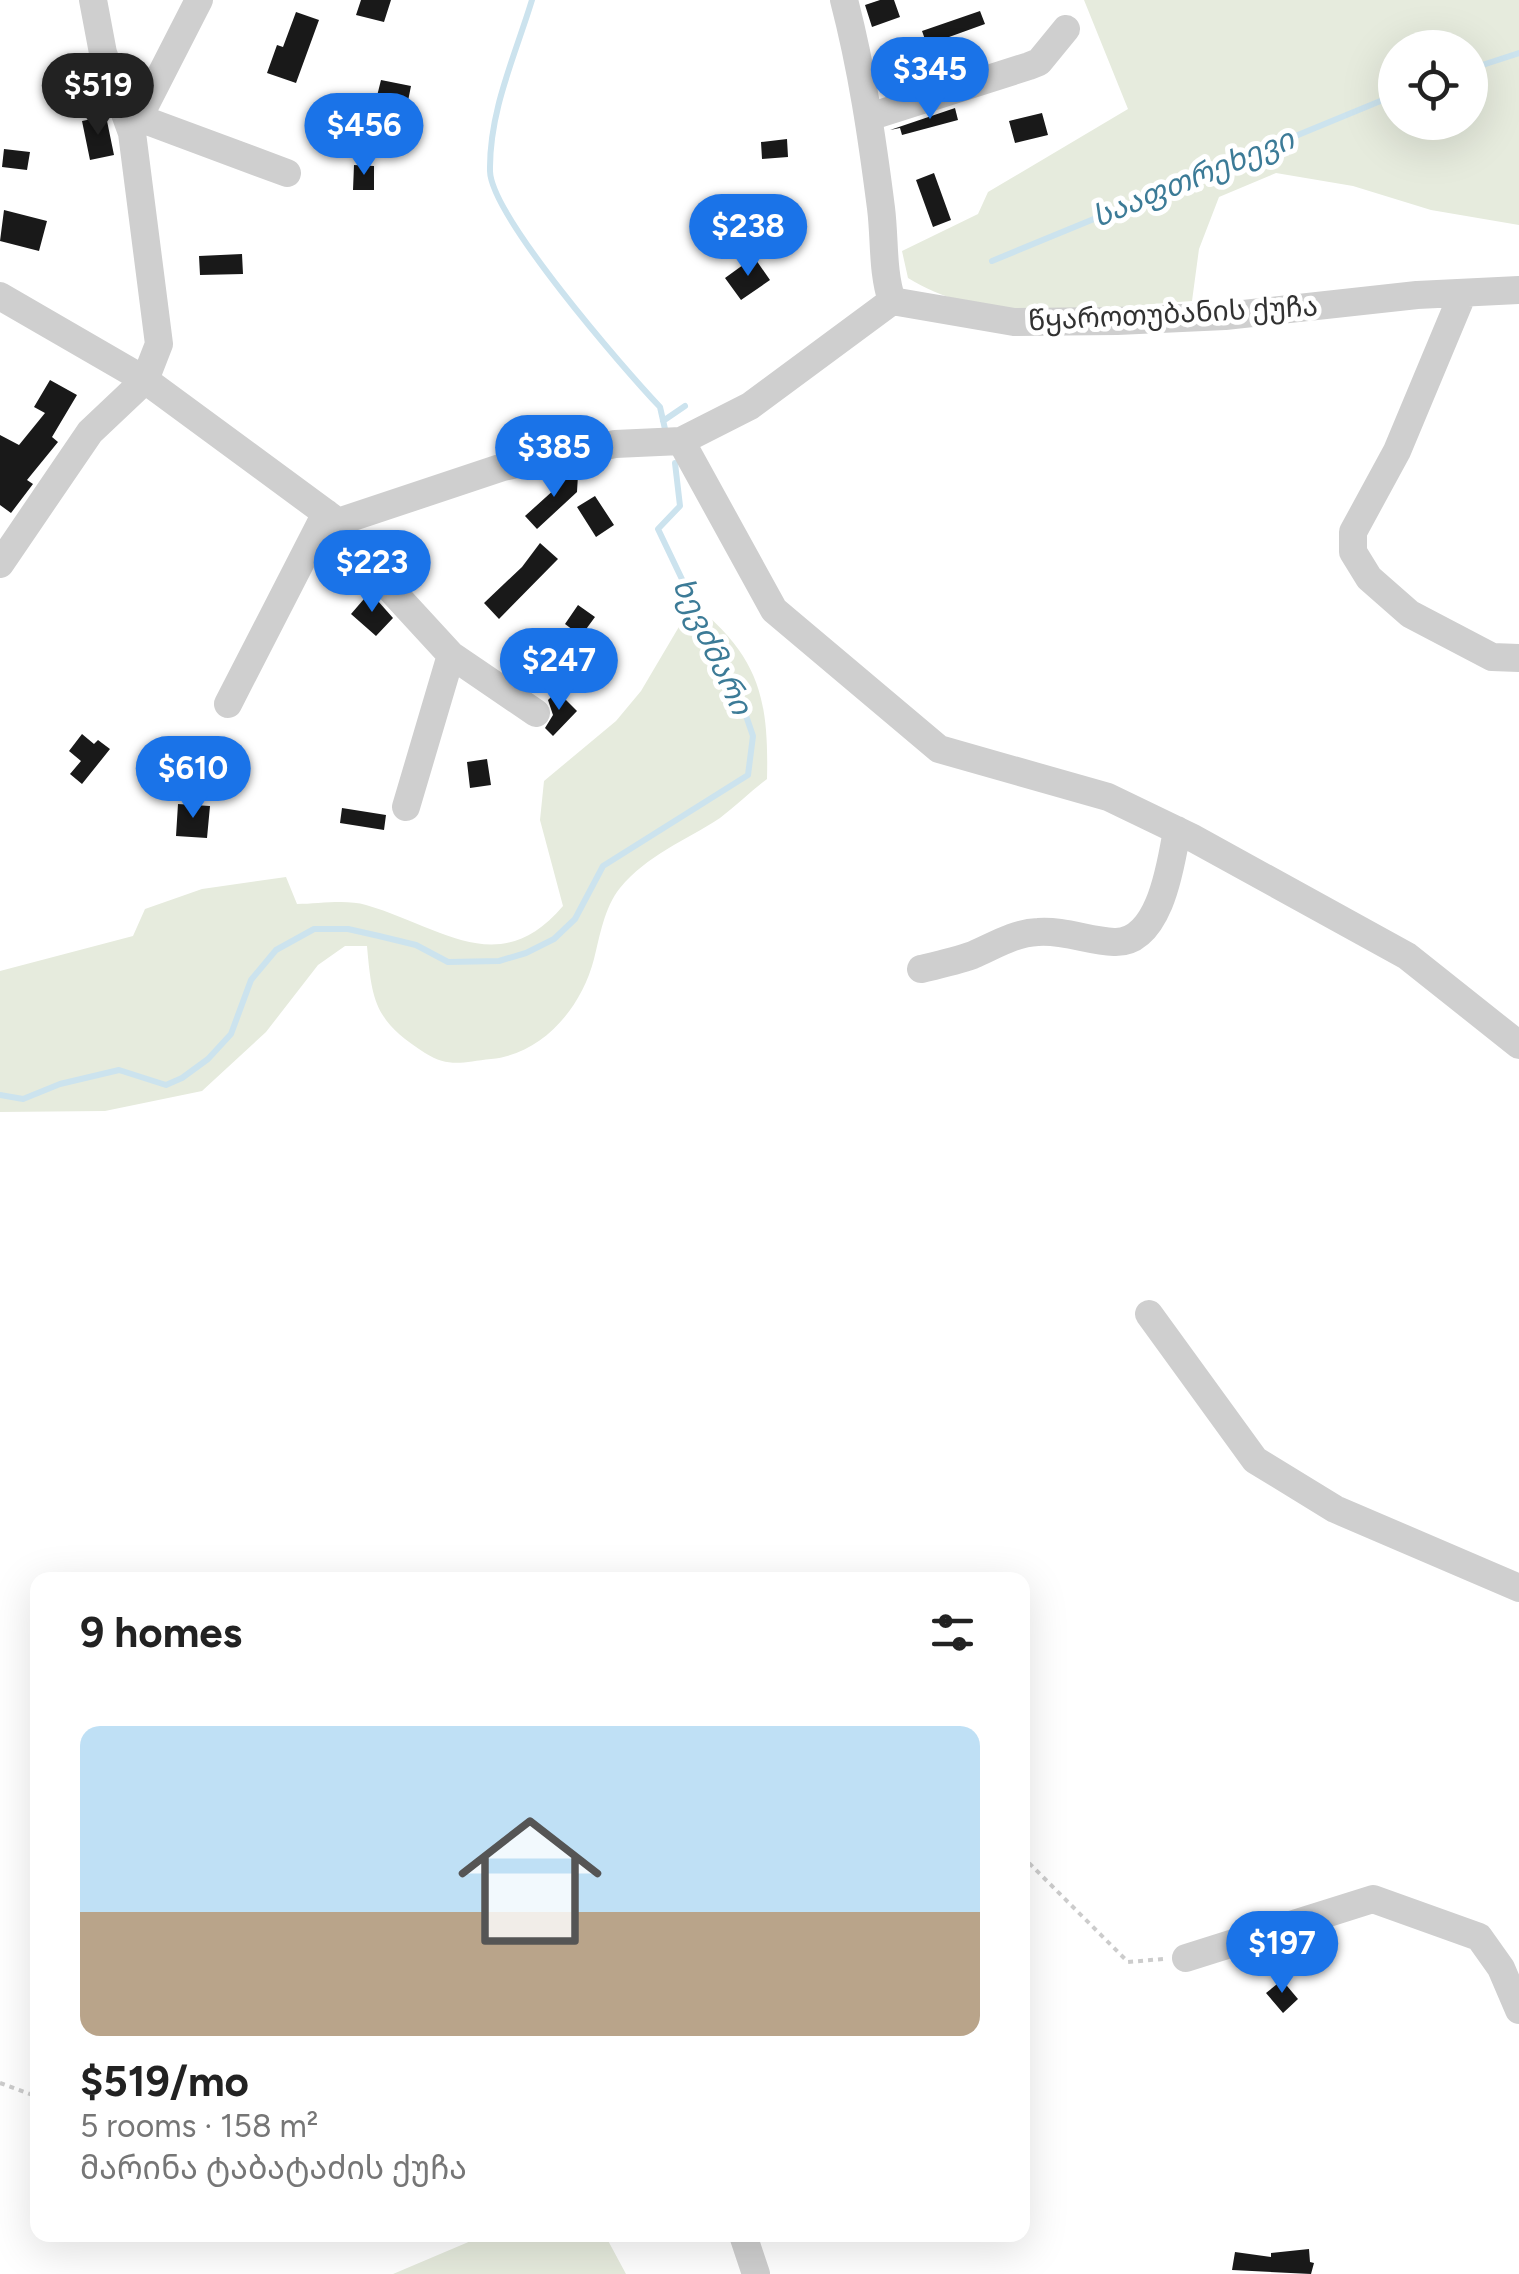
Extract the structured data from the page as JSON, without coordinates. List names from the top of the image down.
{
  "streets": {
    "street": ["წყაროთუბანის ქუჩა"]
  },
  "water": ["სააფთრეხევი", "ხევძმარი"],
  "page": {
    "price": [
      "$345",
      "$519",
      "$456",
      "$238",
      "$385",
      "$223",
      "$247",
      "$610",
      "$197"
    ],
    "heading": "9 homes",
    "list": [
      {
        "name": "$519/mo",
        "note": "5 rooms · 158 m² · მარინა ტაბატაძის ქუჩა"
      }
    ]
  }
}
